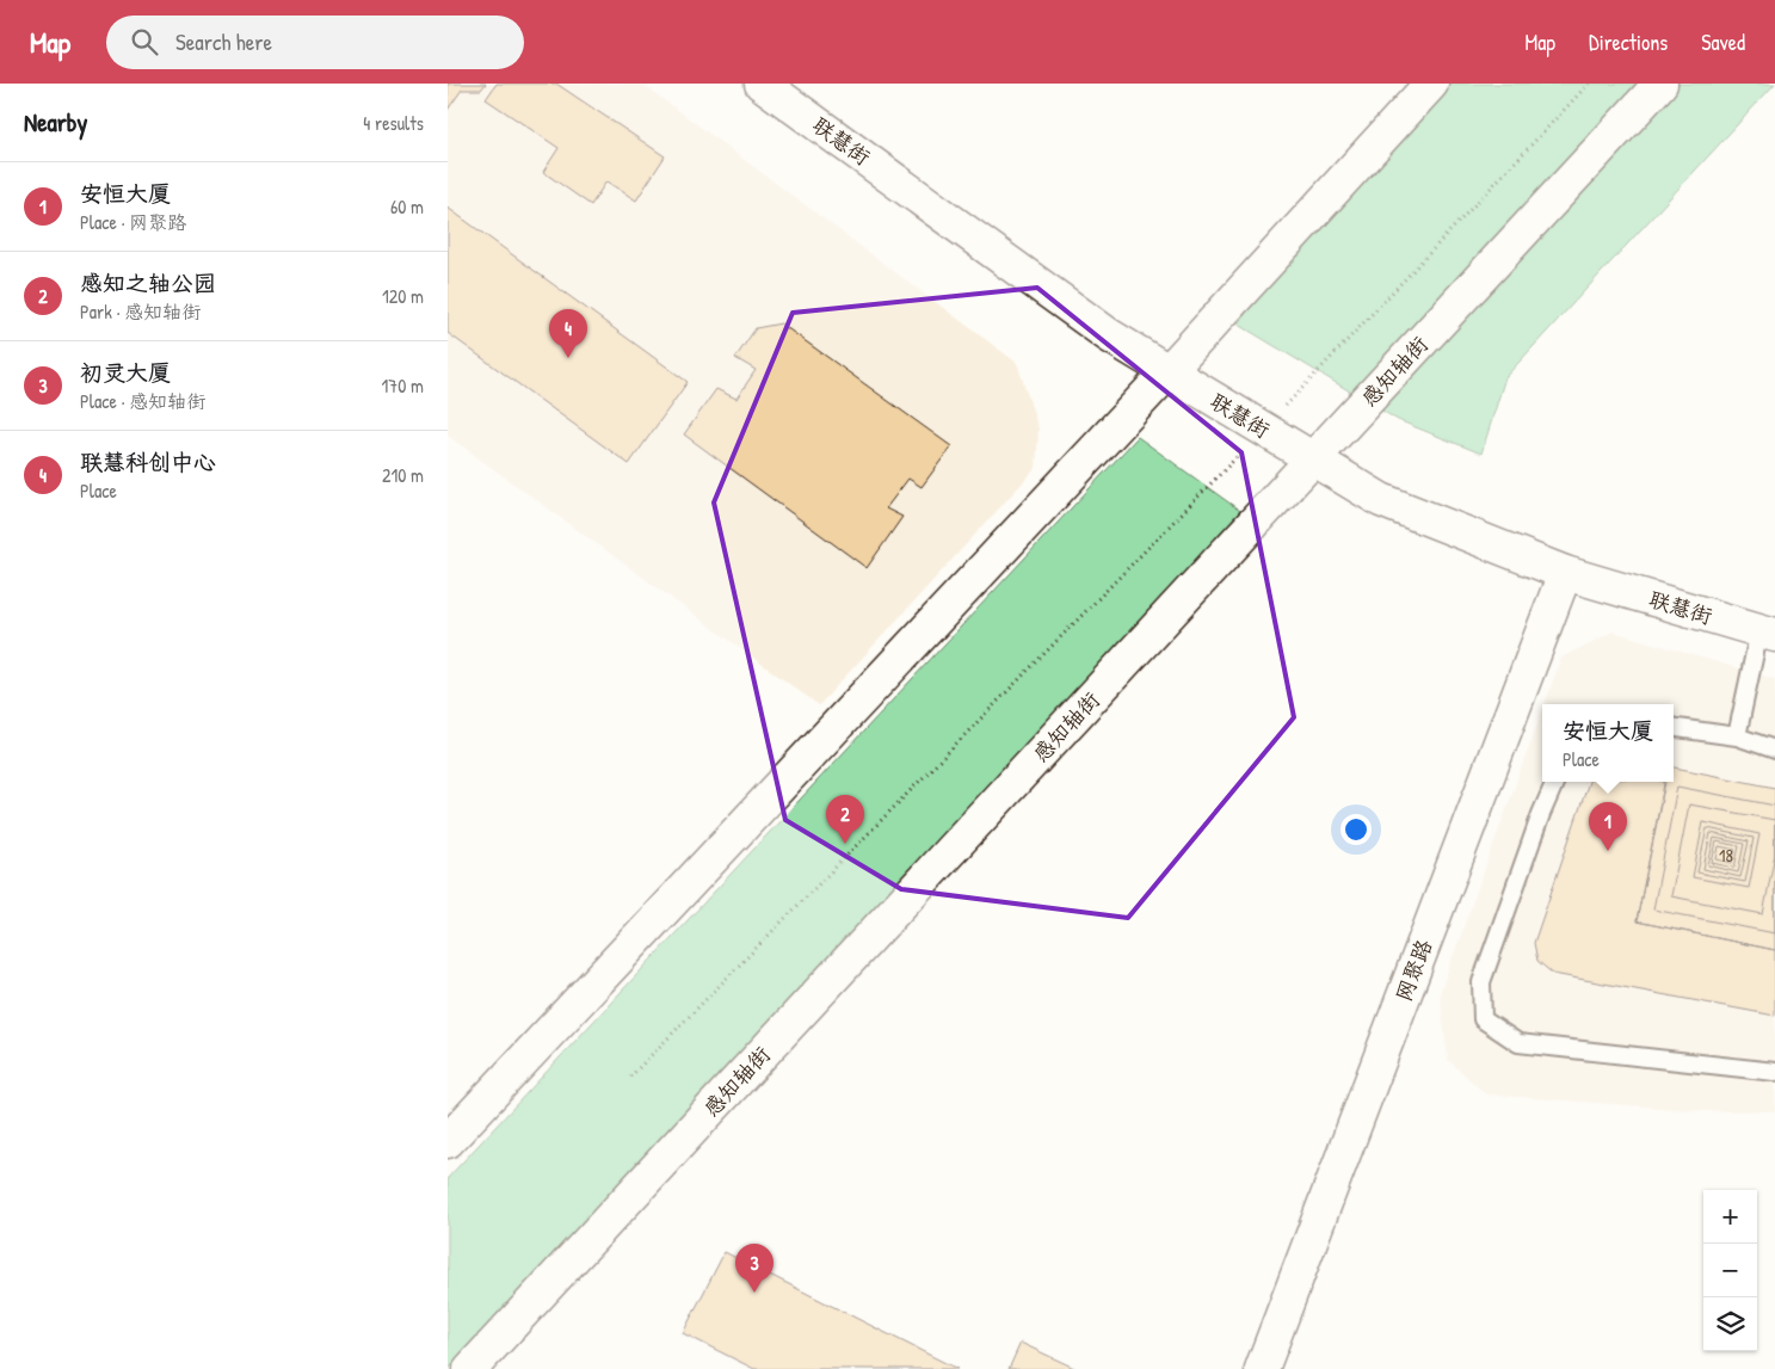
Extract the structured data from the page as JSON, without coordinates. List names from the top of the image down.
{
  "streets": {
    "street": ["联慧街", "感知轴街", "网聚路"]
  },
  "crossings": [
    ["联慧街", "感知轴街"],
    ["联慧街", "网聚路"]
  ],
  "house_numbers": ["18"],
  "page": {
    "header": "Map",
    "search": "Search here",
    "nav": ["Map", "Directions", "Saved"],
    "heading": ["Nearby", "4 results"],
    "list": [
      {
        "mark": "1",
        "name": "安恒大厦",
        "note": "Place · 网聚路",
        "value": "60 m"
      },
      {
        "mark": "2",
        "name": "感知之轴公园",
        "note": "Park · 感知轴街",
        "value": "120 m"
      },
      {
        "mark": "3",
        "name": "初灵大厦",
        "note": "Place · 感知轴街",
        "value": "170 m"
      },
      {
        "mark": "4",
        "name": "联慧科创中心",
        "note": "Place",
        "value": "210 m"
      }
    ],
    "pins": [
      "4",
      "2",
      "1",
      "3"
    ],
    "popup": ["安恒大厦", "Place"],
    "map_buttons": ["+", "−"]
  }
}
